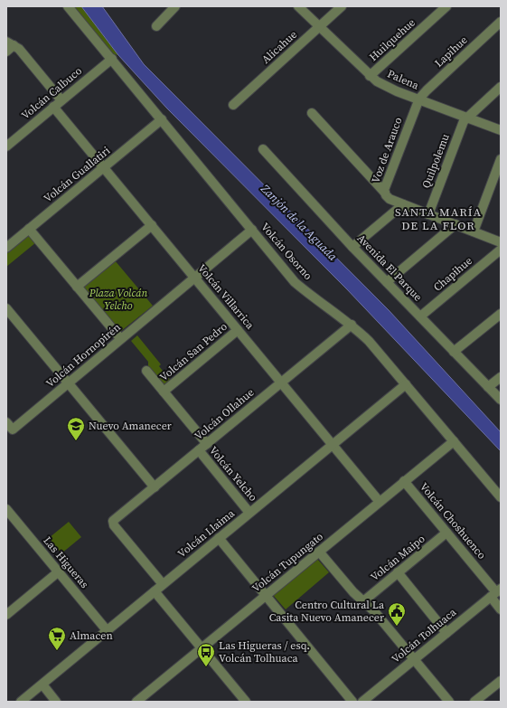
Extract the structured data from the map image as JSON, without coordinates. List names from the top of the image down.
{
  "streets": {
    "street": [
      "Huilquehue",
      "Alicahue",
      "Lapihue",
      "Palena",
      "Volcán Calbuco",
      "Voz de Arauco",
      "Quilpolemu",
      "Volcán Guallatiri",
      "Volcán Osorno",
      "Avenida El Parque",
      "Chapihue",
      "Volcán Villarrica",
      "Volcán San Pedro",
      "Volcán Hornopirén",
      "Volcán Ollahue",
      "Volcán Yelcho",
      "Volcán Choshuenco",
      "Volcán Llaima",
      "Volcán Maipo",
      "Las Higueras",
      "Volcán Tupungato",
      "Volcán Tolhuaca"
    ]
  },
  "crossings": [
    ["Huilquehue", "Palena"],
    ["Alicahue", "Palena"],
    ["Lapihue", "Palena"],
    ["Lapihue", "Voz de Arauco"],
    ["Palena", "Voz de Arauco"],
    ["Palena", "Quilpolemu"],
    ["Volcán Calbuco", "Volcán Osorno"],
    ["Volcán Calbuco", "Volcán Villarrica"],
    ["Voz de Arauco", "Quilpolemu"],
    ["Volcán Guallatiri", "Volcán Osorno"],
    ["Volcán Guallatiri", "Volcán Villarrica"],
    ["Volcán Osorno", "Volcán Hornopirén"],
    ["Volcán Osorno", "Volcán Ollahue"],
    ["Volcán Osorno", "Volcán Llaima"],
    ["Volcán Osorno", "Volcán Tupungato"],
    ["Avenida El Parque", "Chapihue"],
    ["Volcán Villarrica", "Volcán San Pedro"],
    ["Volcán Villarrica", "Volcán Hornopirén"],
    ["Volcán Villarrica", "Volcán Ollahue"],
    ["Volcán Villarrica", "Volcán Llaima"],
    ["Volcán Villarrica", "Volcán Tupungato"],
    ["Volcán San Pedro", "Volcán Yelcho"],
    ["Volcán Ollahue", "Volcán Yelcho"],
    ["Volcán Ollahue", "Volcán Llaima"],
    ["Volcán Yelcho", "Volcán Llaima"],
    ["Volcán Choshuenco", "Volcán Maipo"],
    ["Volcán Choshuenco", "Volcán Tupungato"],
    ["Volcán Choshuenco", "Volcán Tolhuaca"],
    ["Volcán Llaima", "Las Higueras"]
  ],
  "districts": ["SANTA MARÍA DE LA FLOR"],
  "water": ["Zanjón de la Aguada"],
  "parks": ["Plaza Volcán Yelcho"],
  "places": {
    "school or university": ["Nuevo Amanecer"],
    "public building": ["Centro Cultural La Casita Nuevo Amanecer"],
    "supermarket": ["Almacen"],
    "bus stop": ["Las Higueras / esq. Volcán Tolhuaca"]
  }
}
